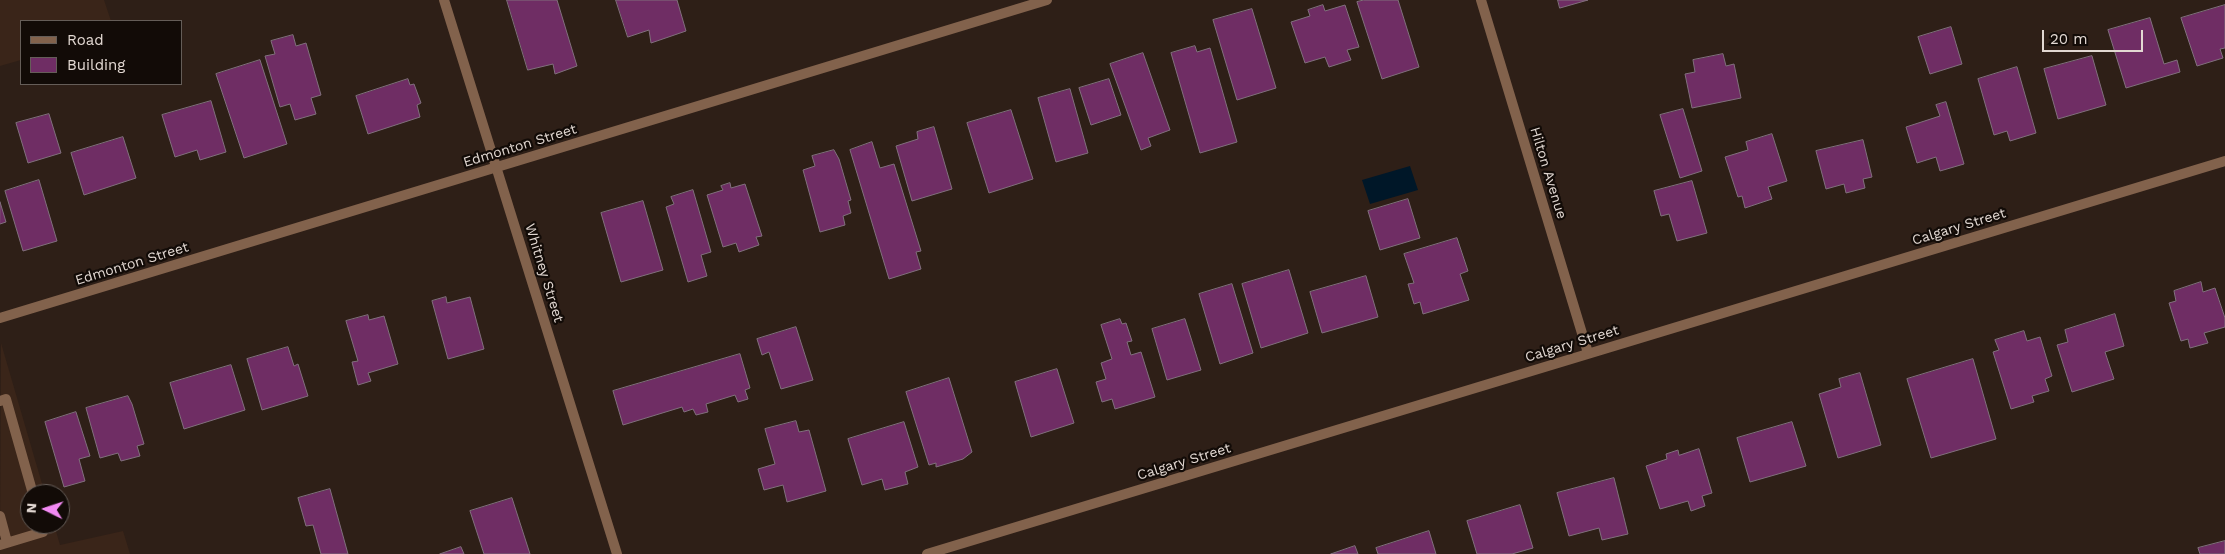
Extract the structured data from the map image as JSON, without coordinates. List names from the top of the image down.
{
  "streets": {
    "street": [
      "Edmonton Street",
      "Hilton Avenue",
      "Calgary Street",
      "Whitney Street"
    ]
  },
  "crossings": [
    ["Edmonton Street", "Whitney Street"],
    ["Hilton Avenue", "Calgary Street"]
  ],
  "legend": ["Road", "Building"],
  "scale_bar": "20 m",
  "north": "left"
}
